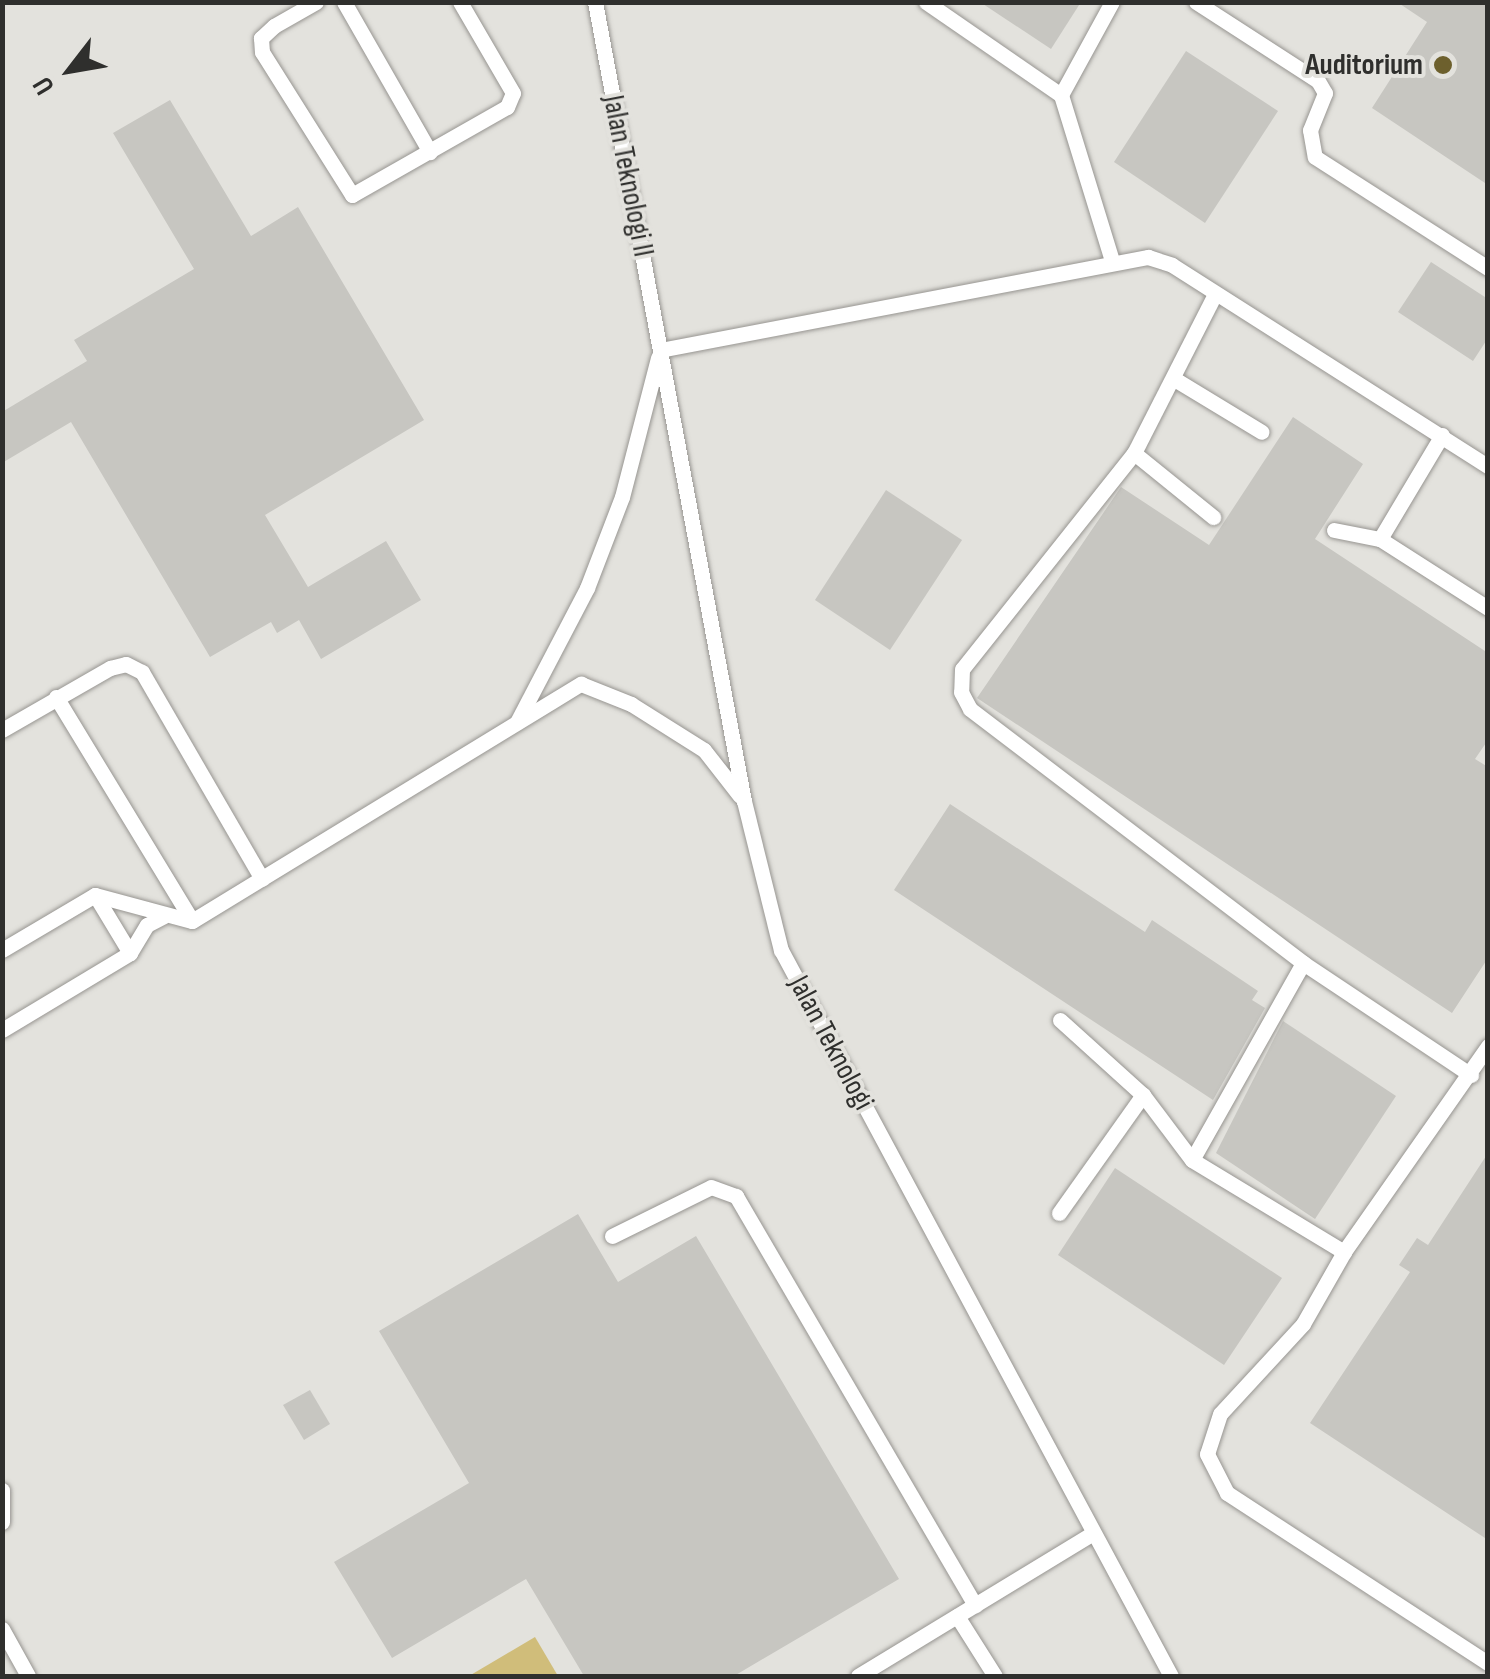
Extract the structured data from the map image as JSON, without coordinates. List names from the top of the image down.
{
  "streets": {
    "lane": ["Jalan Teknologi II", "Jalan Teknologi"]
  },
  "crossings": [
    ["Jalan Teknologi II", "Jalan Teknologi"]
  ],
  "places": ["Auditorium"],
  "north": "bottom left"
}
